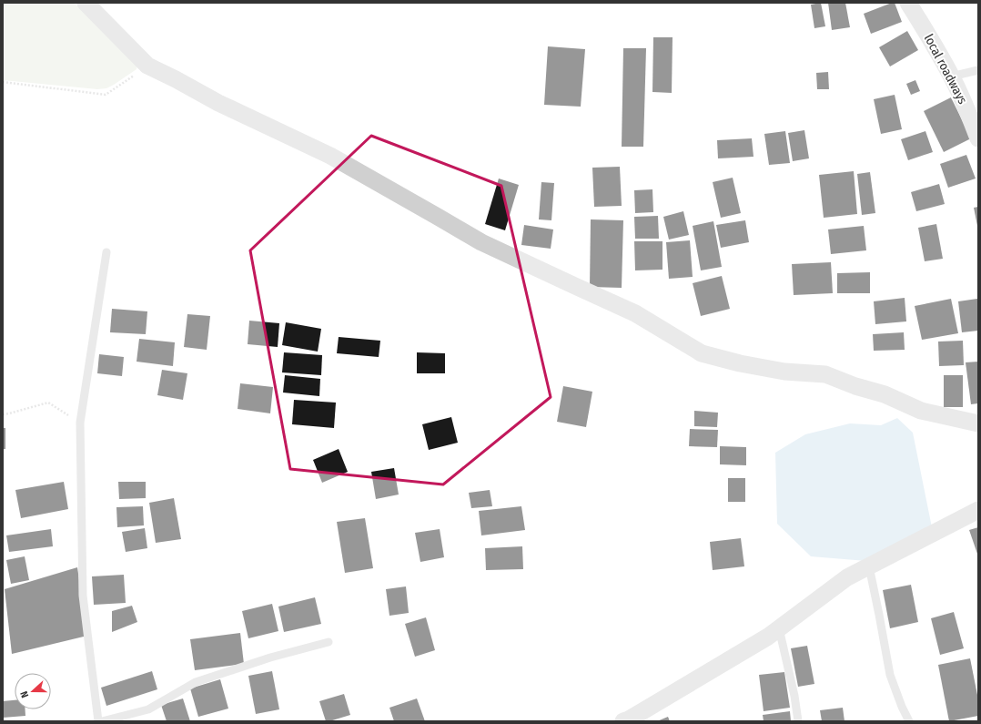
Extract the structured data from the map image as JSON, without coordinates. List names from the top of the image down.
{
  "streets": {
    "street": ["local roadways"]
  },
  "north": "left"
}
